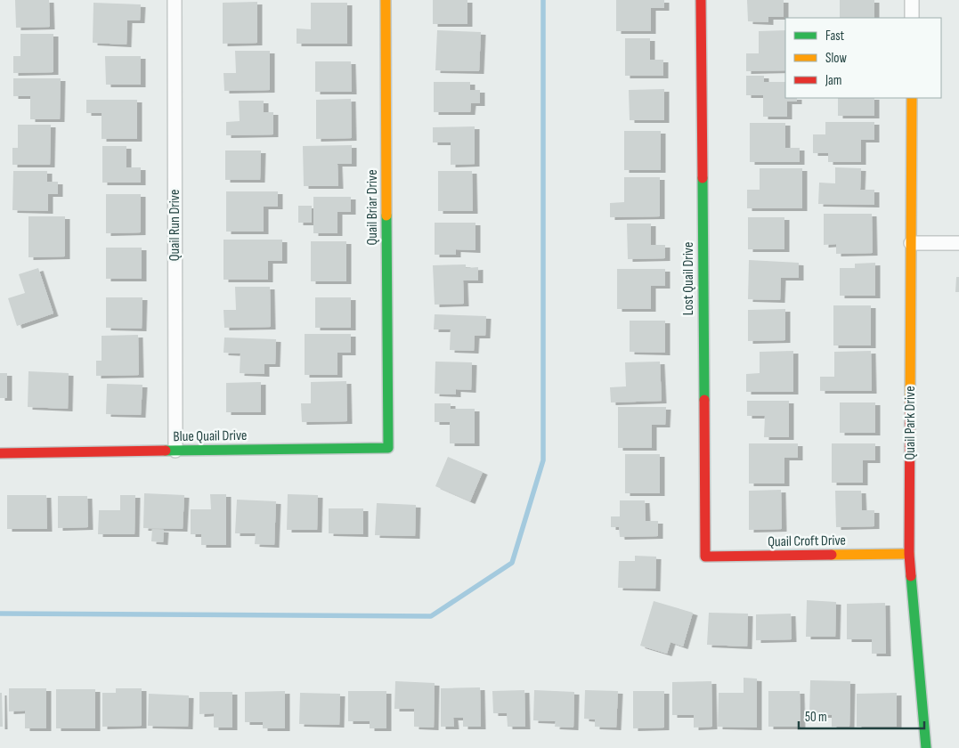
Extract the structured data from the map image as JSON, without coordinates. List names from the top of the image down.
{
  "streets": {
    "street": [
      "Quail Briar Drive",
      "Quail Run Drive",
      "Lost Quail Drive",
      "Quail Park Drive",
      "Blue Quail Drive",
      "Quail Croft Drive"
    ]
  },
  "crossings": [
    ["Quail Briar Drive", "Blue Quail Drive"],
    ["Quail Run Drive", "Blue Quail Drive"],
    ["Lost Quail Drive", "Quail Croft Drive"],
    ["Quail Park Drive", "Quail Croft Drive"]
  ],
  "legend": ["Fast", "Slow", "Jam"],
  "scale_bar": "50 m"
}
